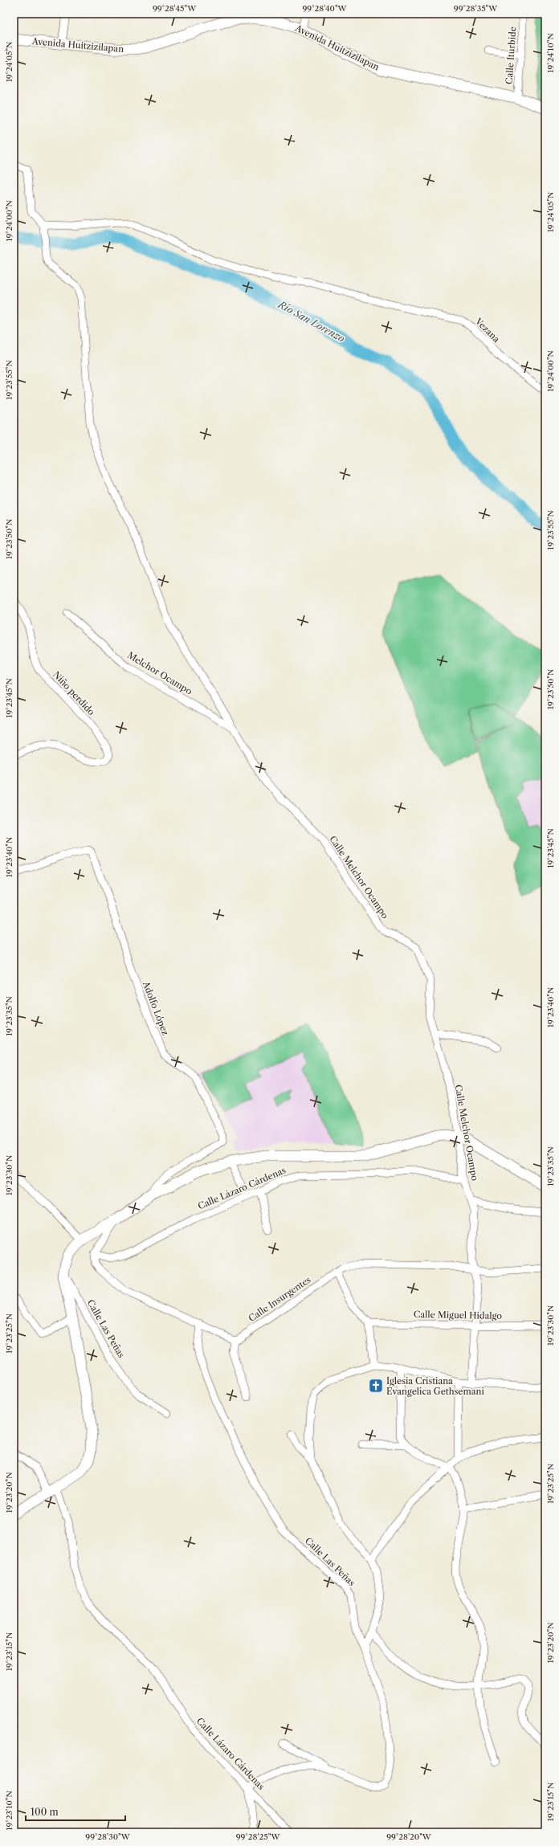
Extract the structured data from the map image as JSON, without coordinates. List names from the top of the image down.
{
  "streets": {
    "main road": ["Avenida Huitzizilapan"],
    "street": [
      "Calle Iturbide",
      "Vezana",
      "Melchor Ocampo",
      "Niño perdido",
      "Calle Melchor Ocampo",
      "Adolfo López",
      "Calle Lázaro Cárdenas",
      "Calle Insurgentes",
      "Calle Miguel Hidalgo",
      "Calle Las Peñas"
    ]
  },
  "crossings": [
    ["Avenida Huitzizilapan", "Calle Iturbide"],
    ["Vezana", "Calle Melchor Ocampo"],
    ["Melchor Ocampo", "Calle Melchor Ocampo"],
    ["Calle Melchor Ocampo", "Calle Lázaro Cárdenas"],
    ["Calle Melchor Ocampo", "Calle Insurgentes"],
    ["Calle Melchor Ocampo", "Calle Miguel Hidalgo"]
  ],
  "water": ["Río San Lorenzo"],
  "places": {
    "church": ["Iglesia Cristiana Evangelica Gethsemani"]
  },
  "scale_bar": "100 m",
  "coordinates": [
    "99°28'45\"W",
    "99°28'40\"W",
    "99°28'35\"W",
    "19°24'10\"N",
    "19°24'05\"N",
    "19°24'00\"N",
    "19°23'55\"N",
    "19°23'50\"N",
    "19°23'45\"N",
    "19°23'40\"N",
    "19°23'35\"N",
    "19°23'30\"N",
    "19°23'25\"N",
    "19°23'20\"N",
    "19°23'15\"N",
    "19°23'10\"N",
    "99°28'30\"W",
    "99°28'25\"W",
    "99°28'20\"W"
  ]
}
